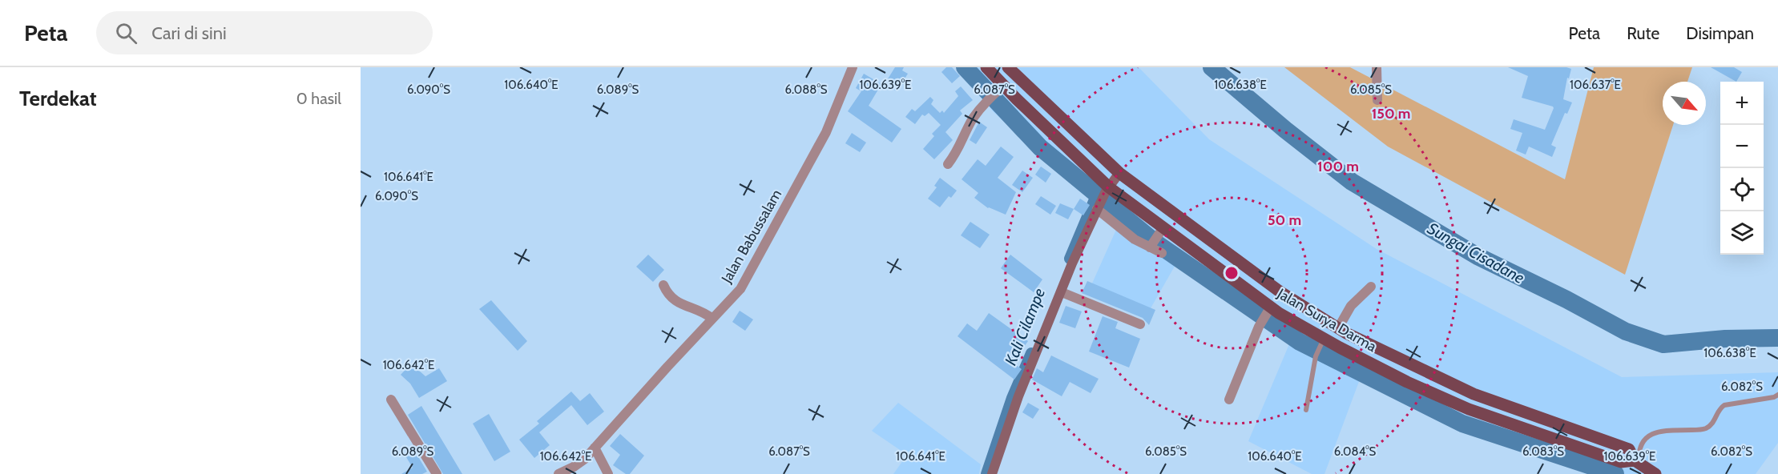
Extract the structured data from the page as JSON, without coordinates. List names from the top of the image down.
{
  "streets": {
    "main road": ["Jalan Surya Darma"],
    "street": ["Jalan Babussalam"]
  },
  "water": ["Sungai Cisadane", "Kali Cilampe"],
  "north": "bottom right",
  "page": {
    "header": "Peta",
    "search": "Cari di sini",
    "nav": ["Peta", "Rute", "Disimpan"],
    "heading": ["Terdekat", "0 hasil"],
    "map_buttons": ["+", "−"]
  },
  "coordinates": [
    "106.640°E",
    "106.638°E",
    "106.637°E",
    "106.639°E",
    "6.090°S",
    "6.089°S",
    "6.088°S",
    "6.087°S",
    "6.085°S",
    "106.641°E",
    "106.642°E",
    "6.082°S",
    "6.084°S",
    "6.083°S"
  ],
  "rings": ["150 m", "100 m", "50 m"]
}
